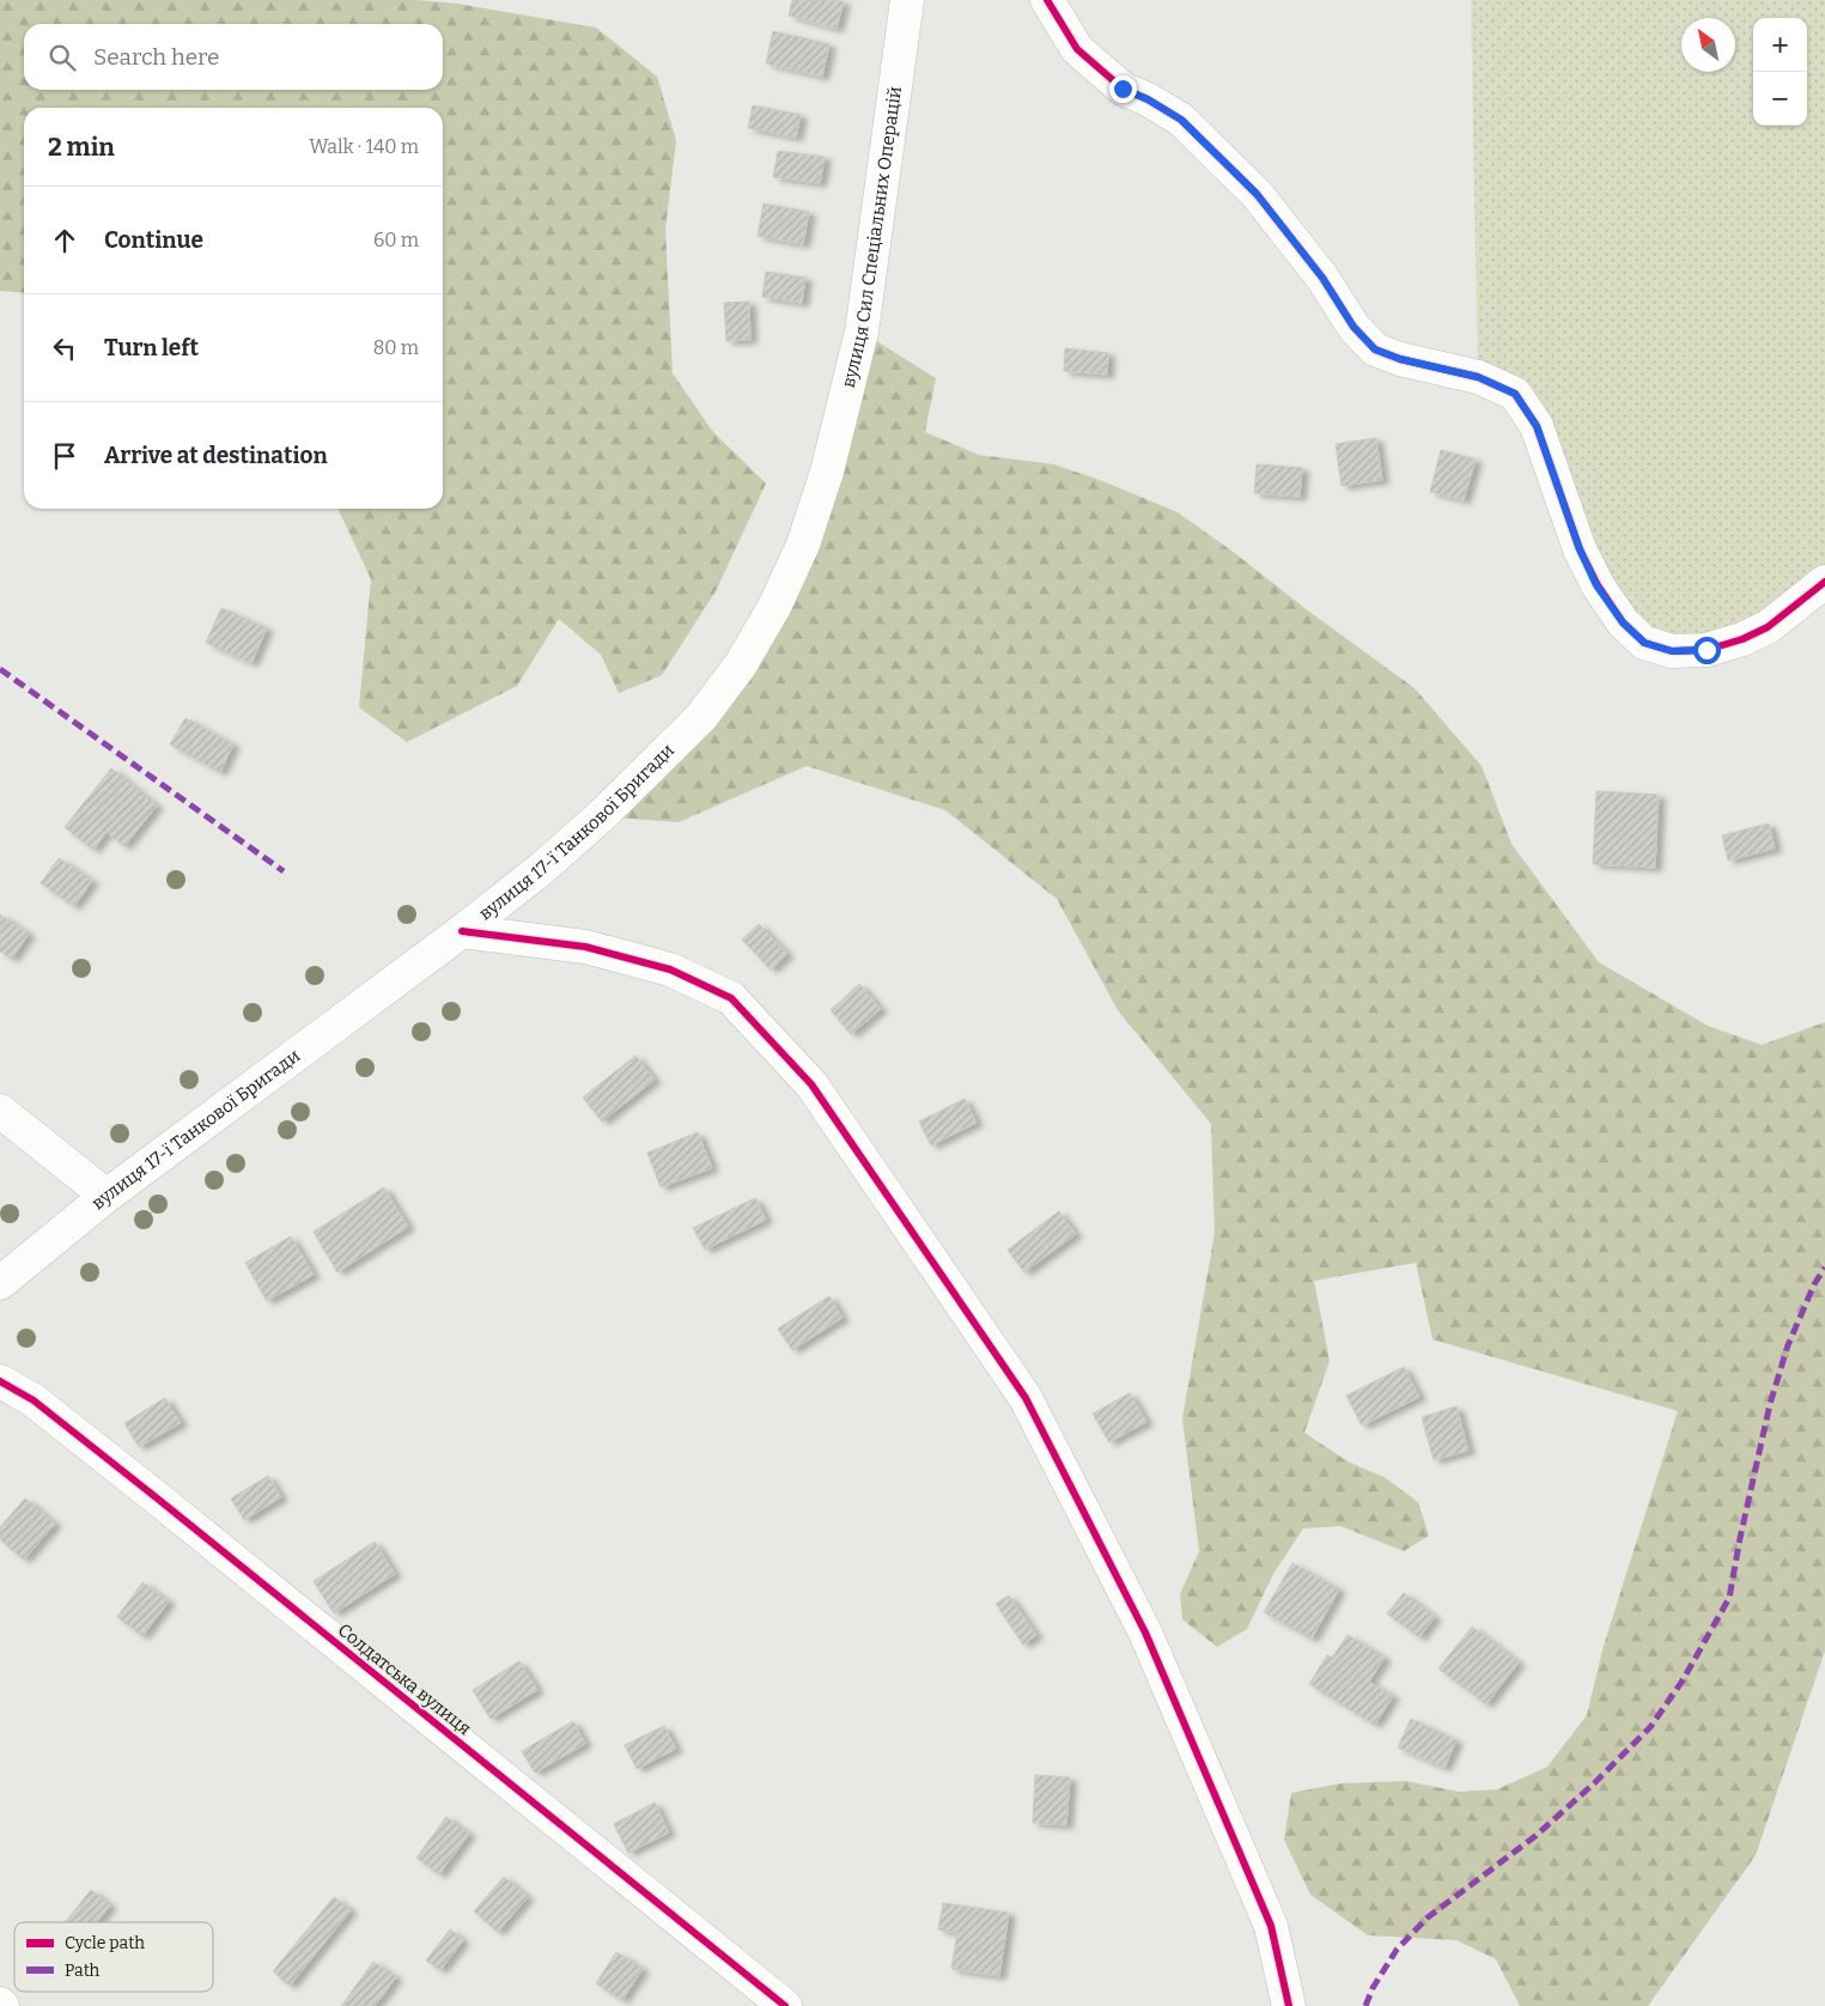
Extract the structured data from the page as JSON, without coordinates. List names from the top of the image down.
{
  "streets": {
    "street": ["вулиця Сил Спеціальних Операцій", "вулиця 17-ї Танкової Бригади", "Солдатська вулиця"]
  },
  "crossings": [
    ["вулиця Сил Спеціальних Операцій", "вулиця 17-ї Танкової Бригади"]
  ],
  "legend": ["Cycle path", "Path"],
  "north": "top left",
  "page": {
    "map_buttons": ["+", "−"],
    "search": "Search here",
    "heading": ["2 min", "Walk · 140 m"],
    "list": [
      ["Continue", "60 m"],
      ["Turn left", "80 m"],
      "Arrive at destination"
    ]
  }
}
